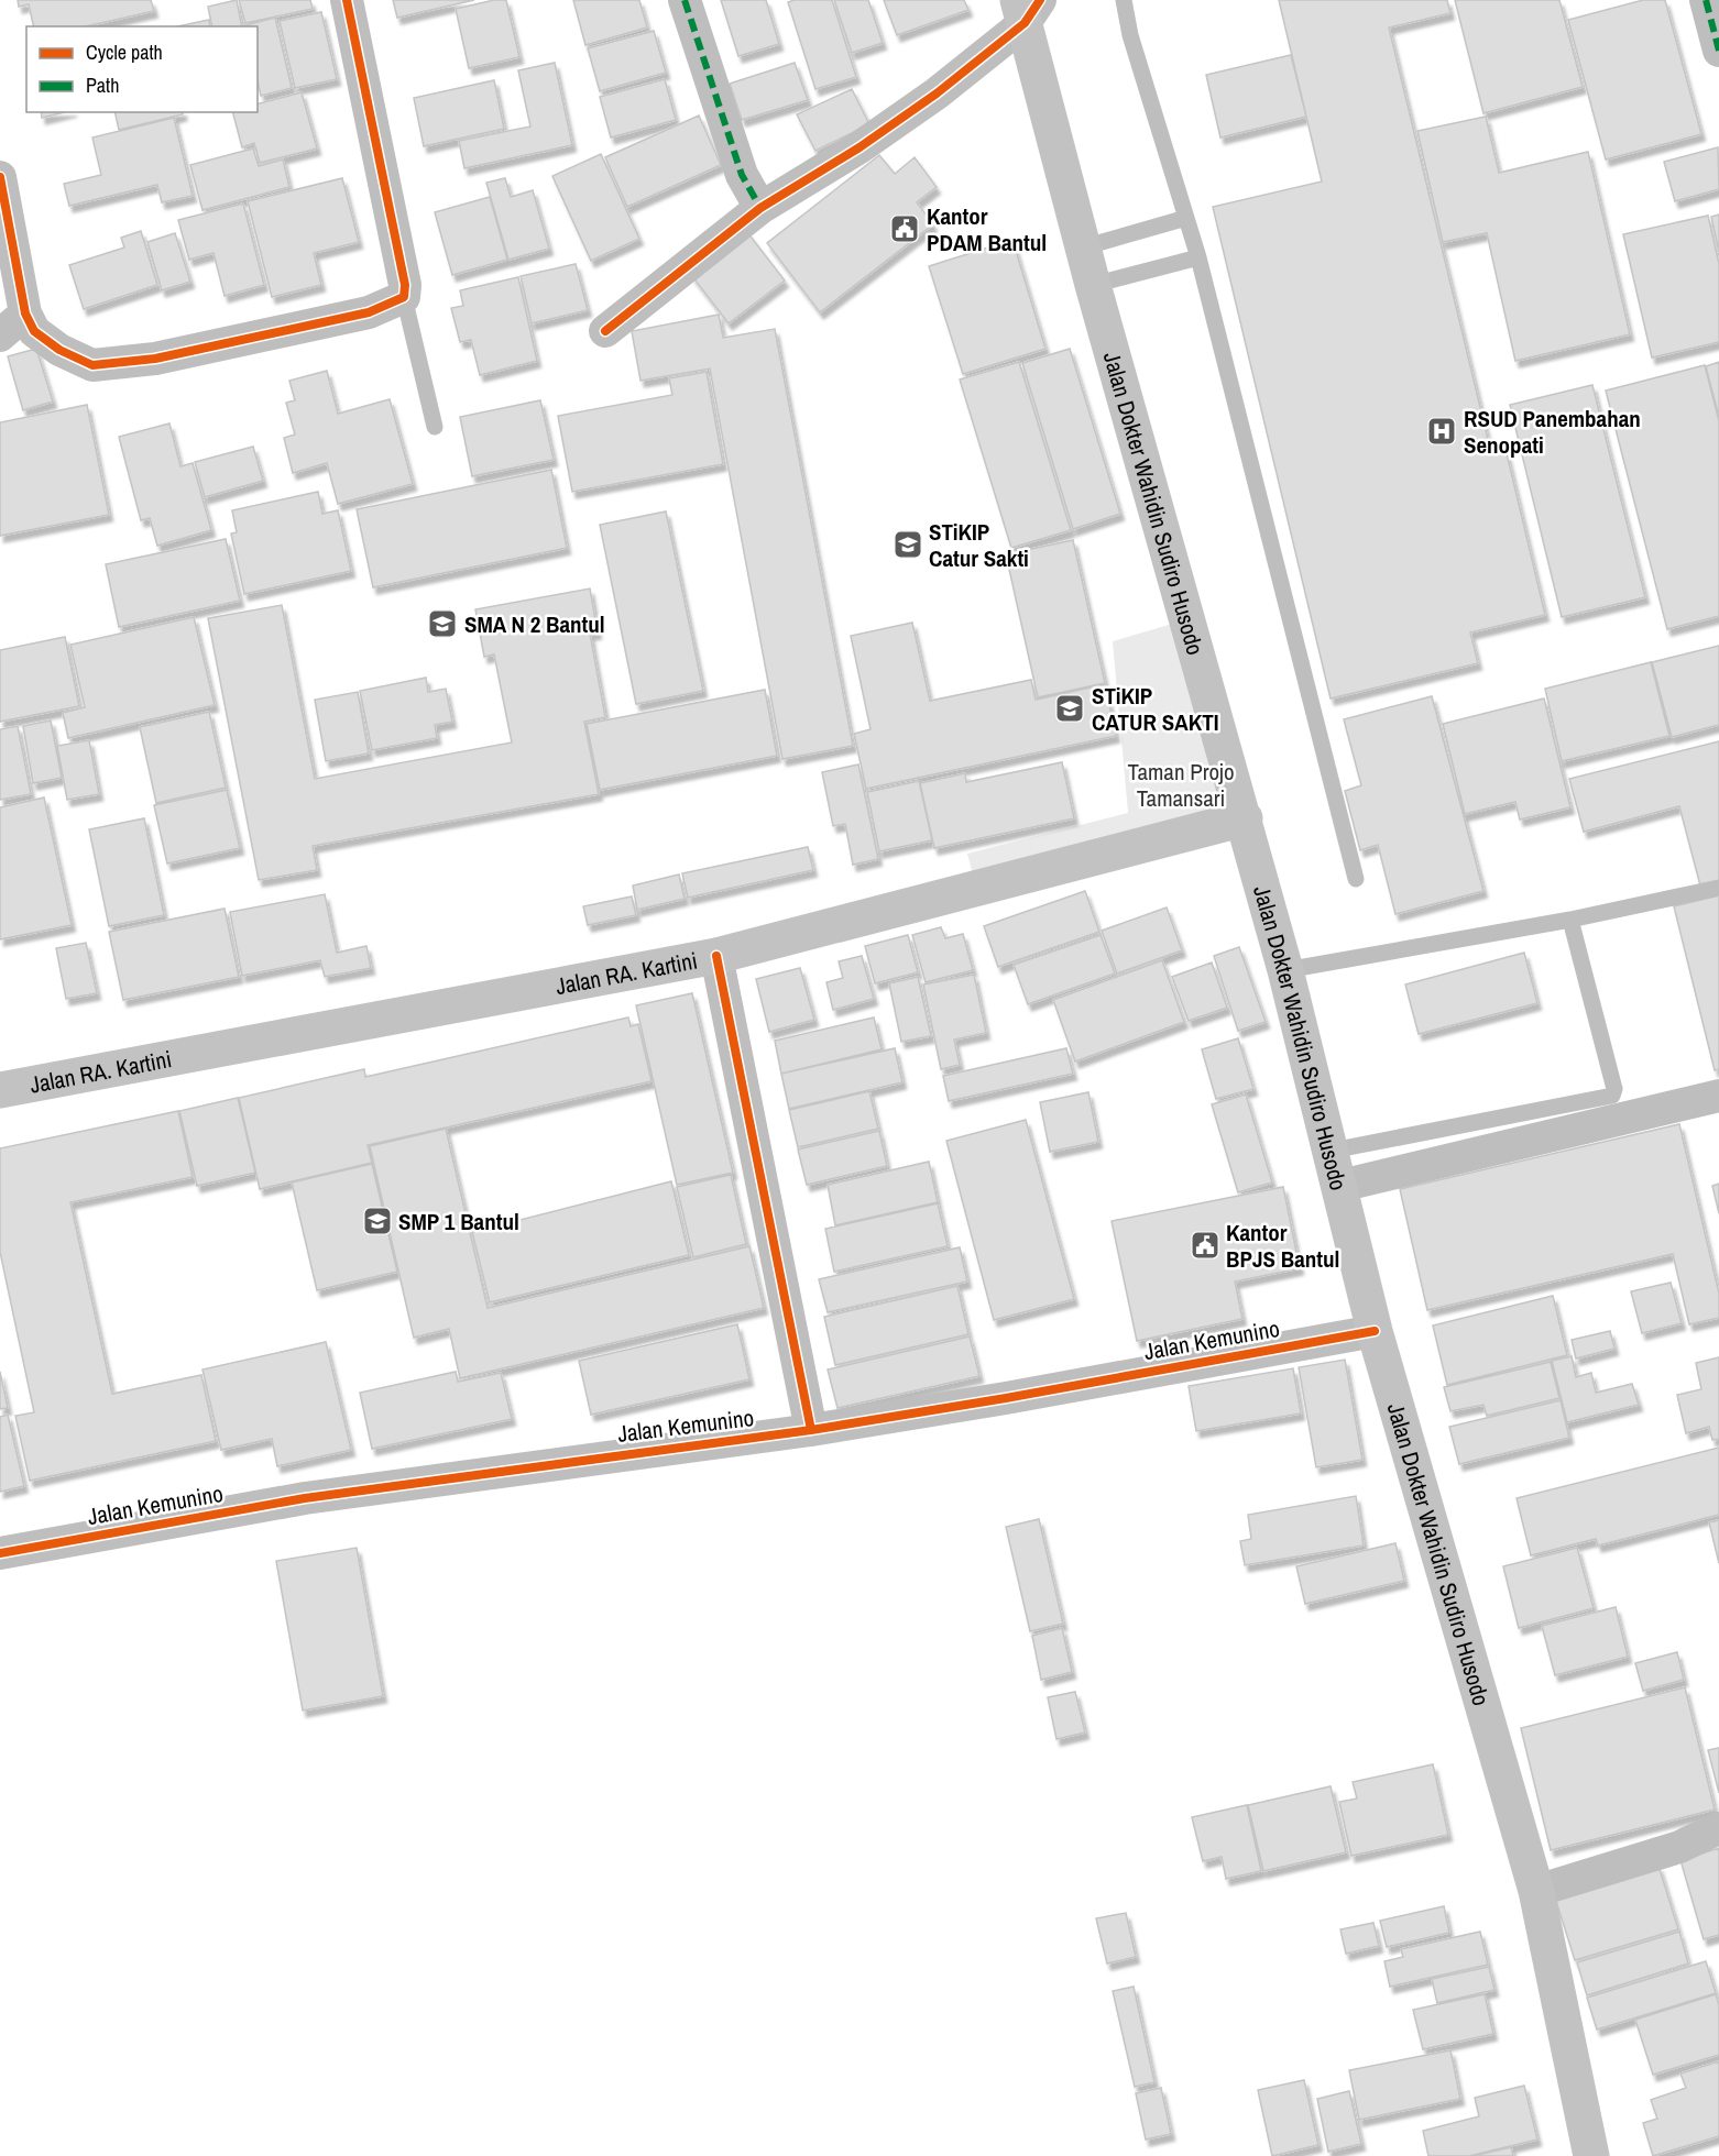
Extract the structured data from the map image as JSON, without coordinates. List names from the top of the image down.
{
  "streets": {
    "main road": ["Jalan Dokter Wahidin Sudiro Husodo", "Jalan RA. Kartini"],
    "street": ["Jalan Kemunino"]
  },
  "crossings": [
    ["Jalan Dokter Wahidin Sudiro Husodo", "Jalan RA. Kartini"],
    ["Jalan Dokter Wahidin Sudiro Husodo", "Jalan Kemunino"]
  ],
  "parks": ["Taman Projo Tamansari"],
  "places": {
    "public building": ["Kantor PDAM Bantul", "Kantor BPJS Bantul"],
    "hospital": ["RSUD Panembahan Senopati"],
    "school or university": [
      "STiKIP Catur Sakti",
      "SMA N 2 Bantul",
      "STiKIP CATUR SAKTI",
      "SMP 1 Bantul"
    ]
  },
  "legend": ["Cycle path", "Path"]
}
